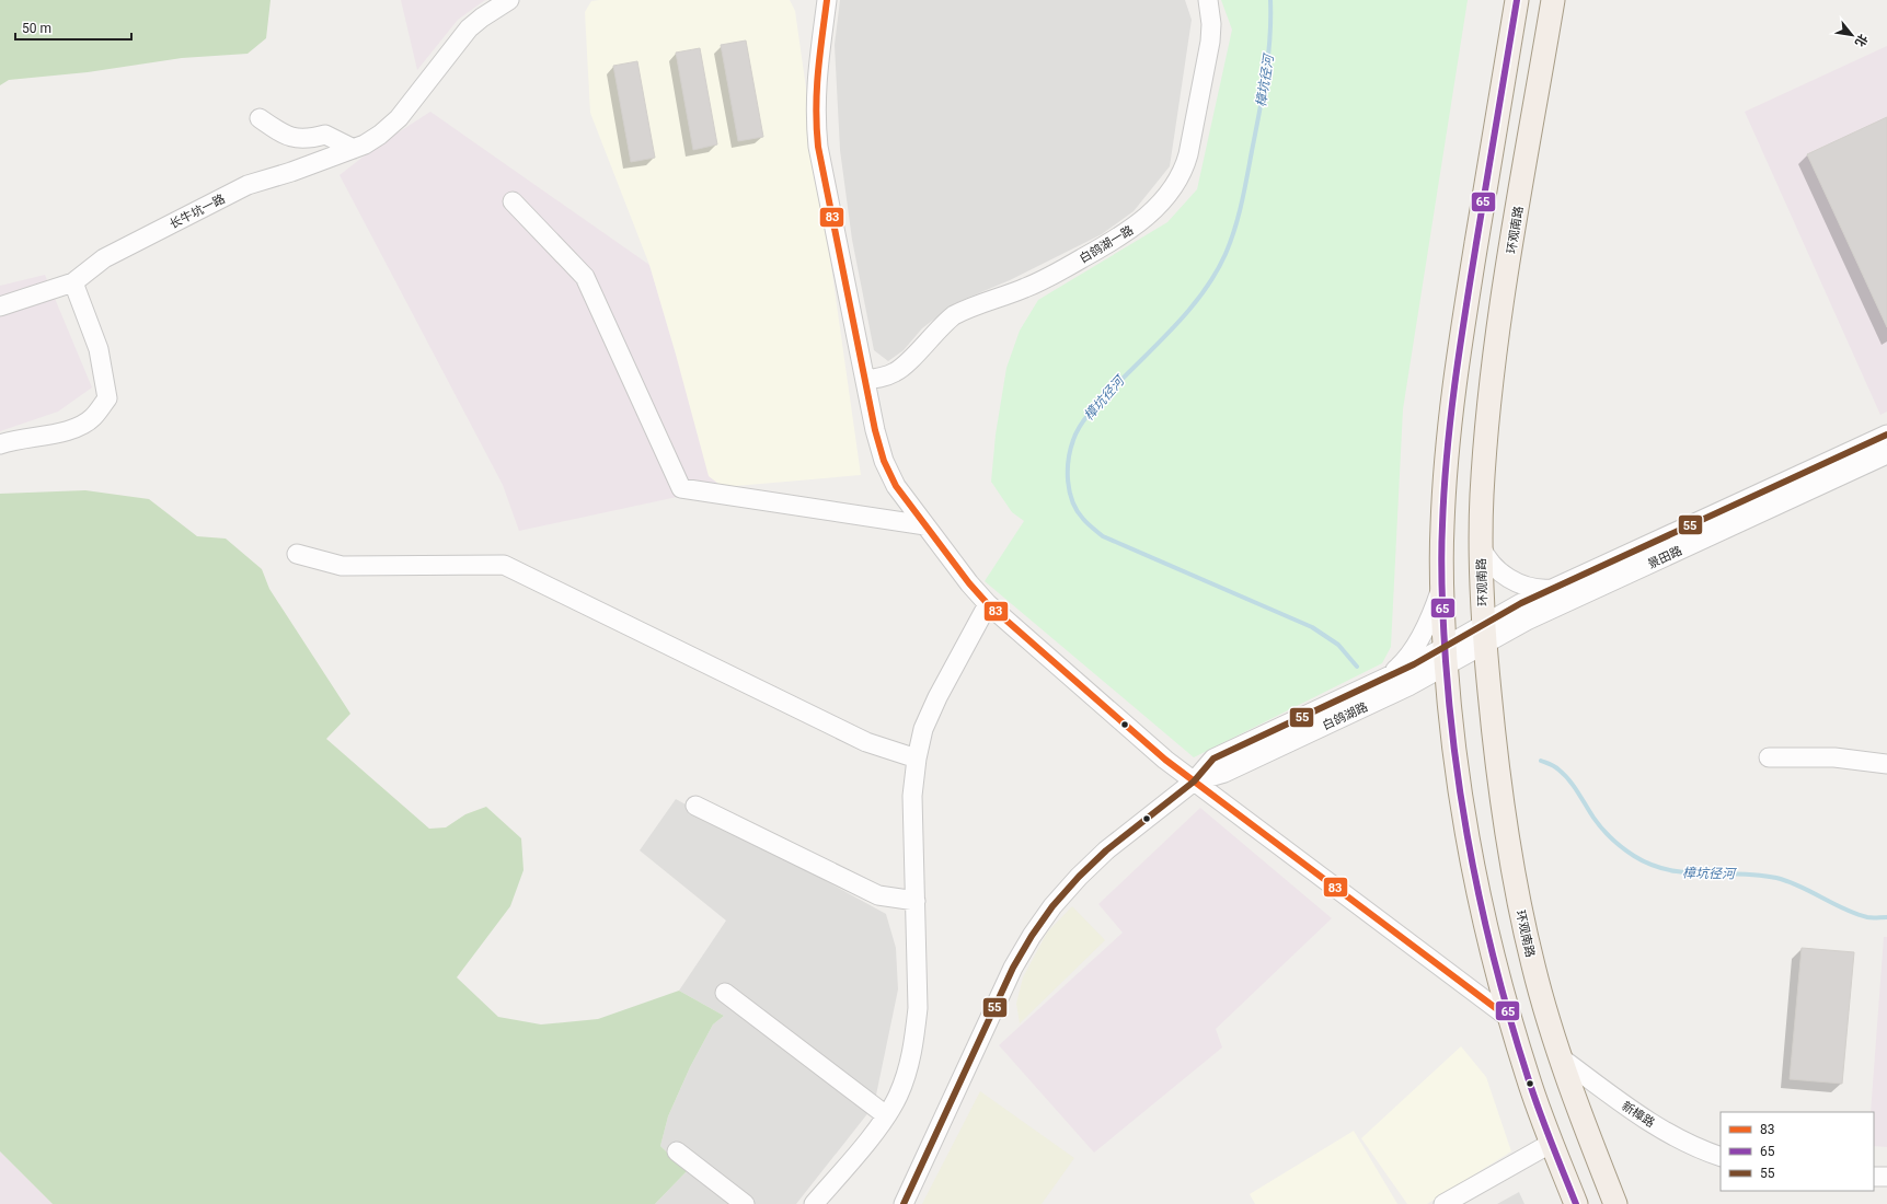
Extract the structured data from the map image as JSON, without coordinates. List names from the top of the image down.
{
  "streets": {
    "main road": ["环观南路"],
    "street": [
      "长牛坑一路",
      "白鸽湖一路",
      "景田路",
      "白鸽湖路",
      "新樟路"
    ]
  },
  "crossings": [
    ["环观南路", "景田路"],
    ["环观南路", "新樟路"],
    ["景田路", "白鸽湖路"]
  ],
  "water": ["樟坑径河"],
  "lines": ["transit line 83", "transit line 65", "transit line 55"],
  "legend": ["83", "65", "55"],
  "scale_bar": "50 m",
  "north": "bottom right"
}
